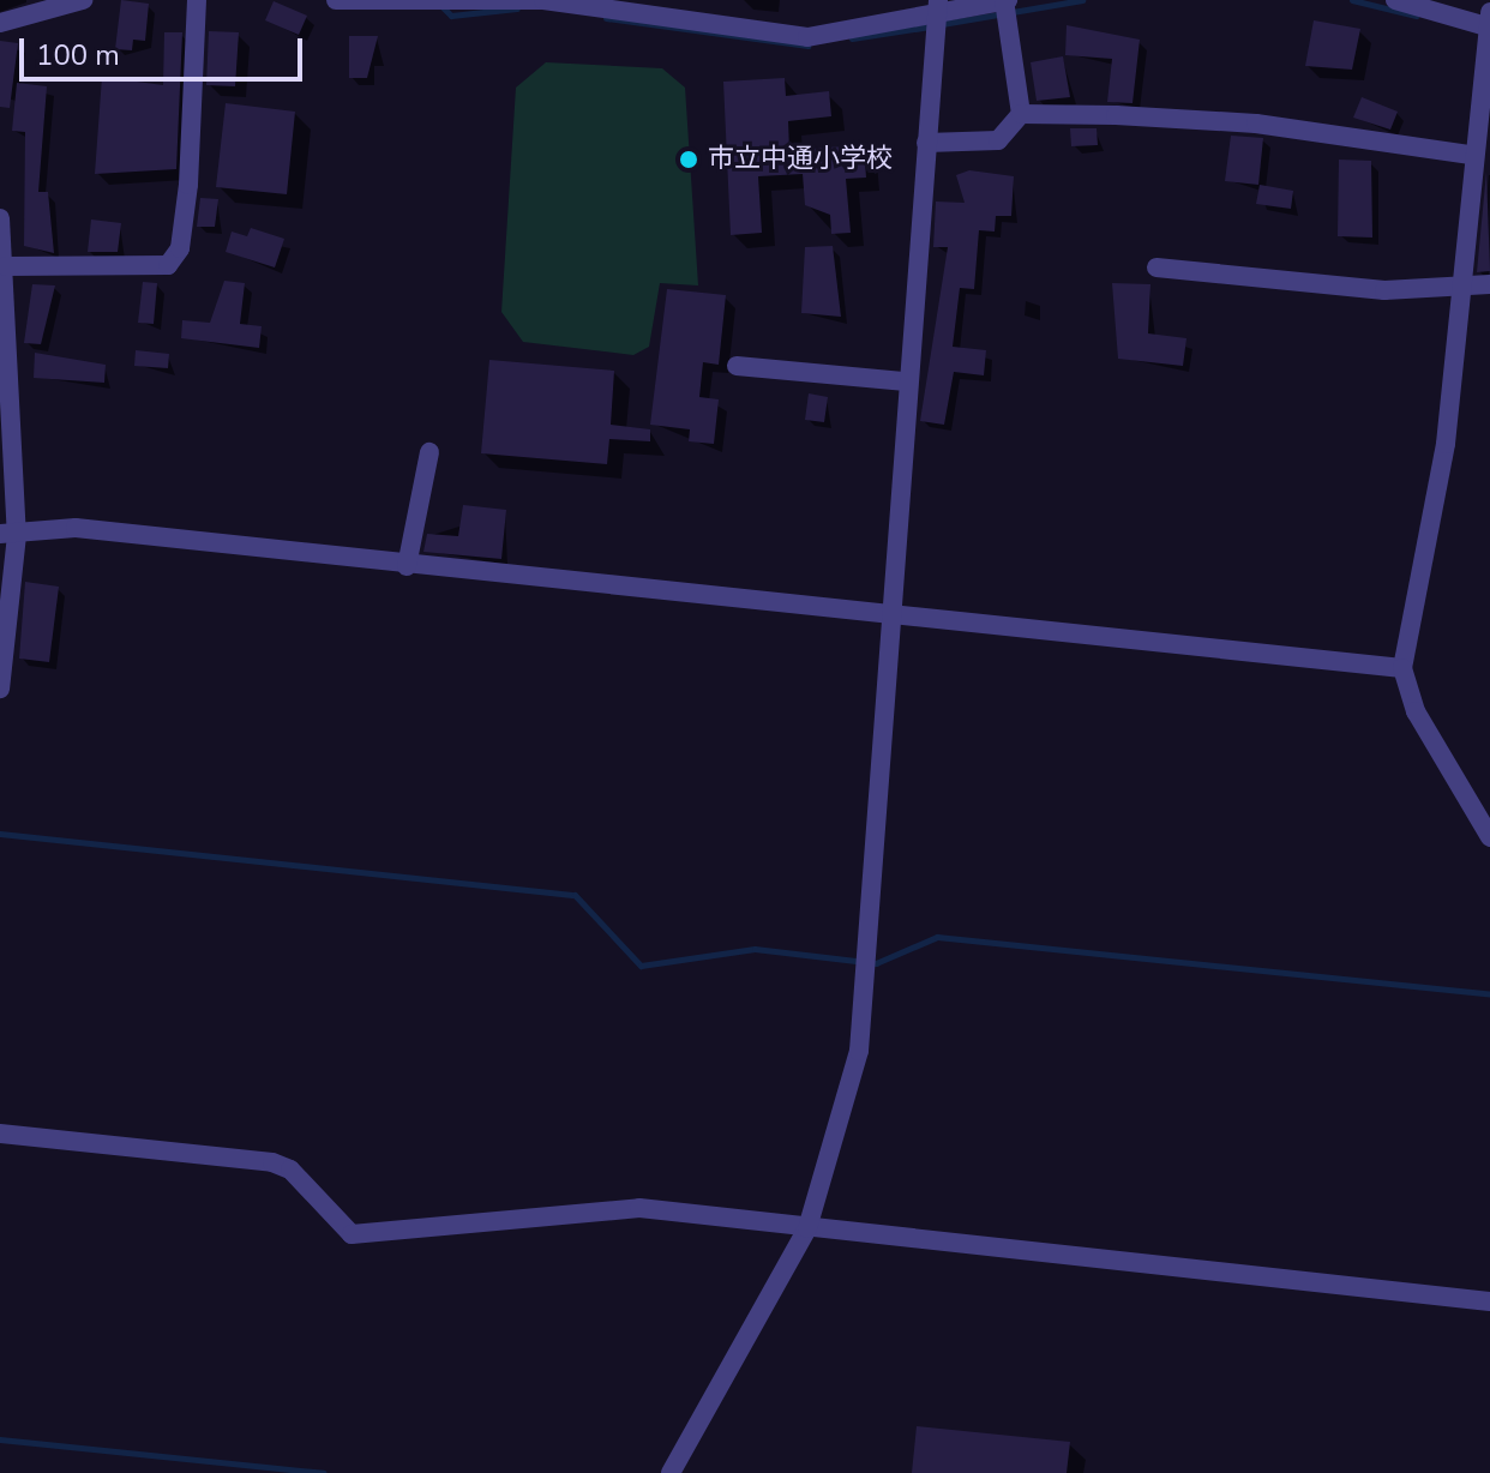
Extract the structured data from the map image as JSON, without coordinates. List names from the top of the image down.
{
  "places": ["市立中通小学校"],
  "scale_bar": "100 m"
}
